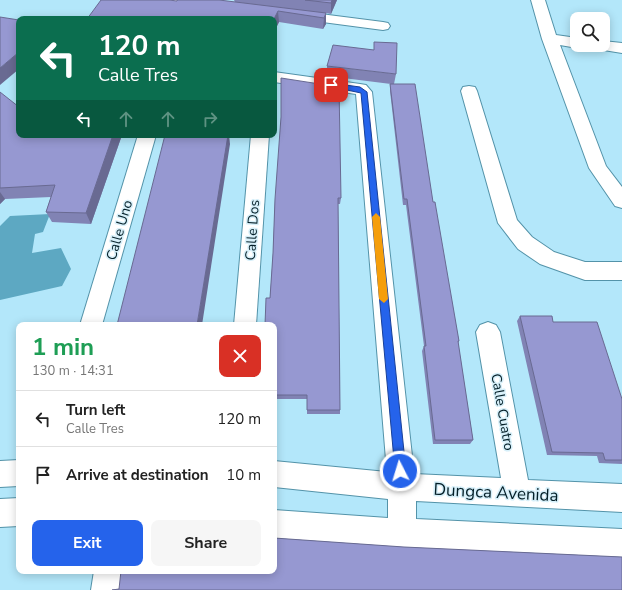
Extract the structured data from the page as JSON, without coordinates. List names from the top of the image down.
{
  "streets": {
    "street": [
      "Calle Uno",
      "Calle Dos",
      "Calle Cuatro",
      "Dungca Avenida"
    ]
  },
  "crossings": [
    ["Calle Cuatro", "Dungca Avenida"]
  ],
  "page": {
    "turn": ["120 m", "Calle Tres"],
    "heading": ["1 min", "130 m · 14:31"],
    "list": [
      {
        "name": "Turn left",
        "note": "Calle Tres",
        "value": "120 m"
      },
      {
        "name": "Arrive at destination",
        "value": "10 m"
      }
    ],
    "buttons": ["Exit", "Share"]
  }
}
